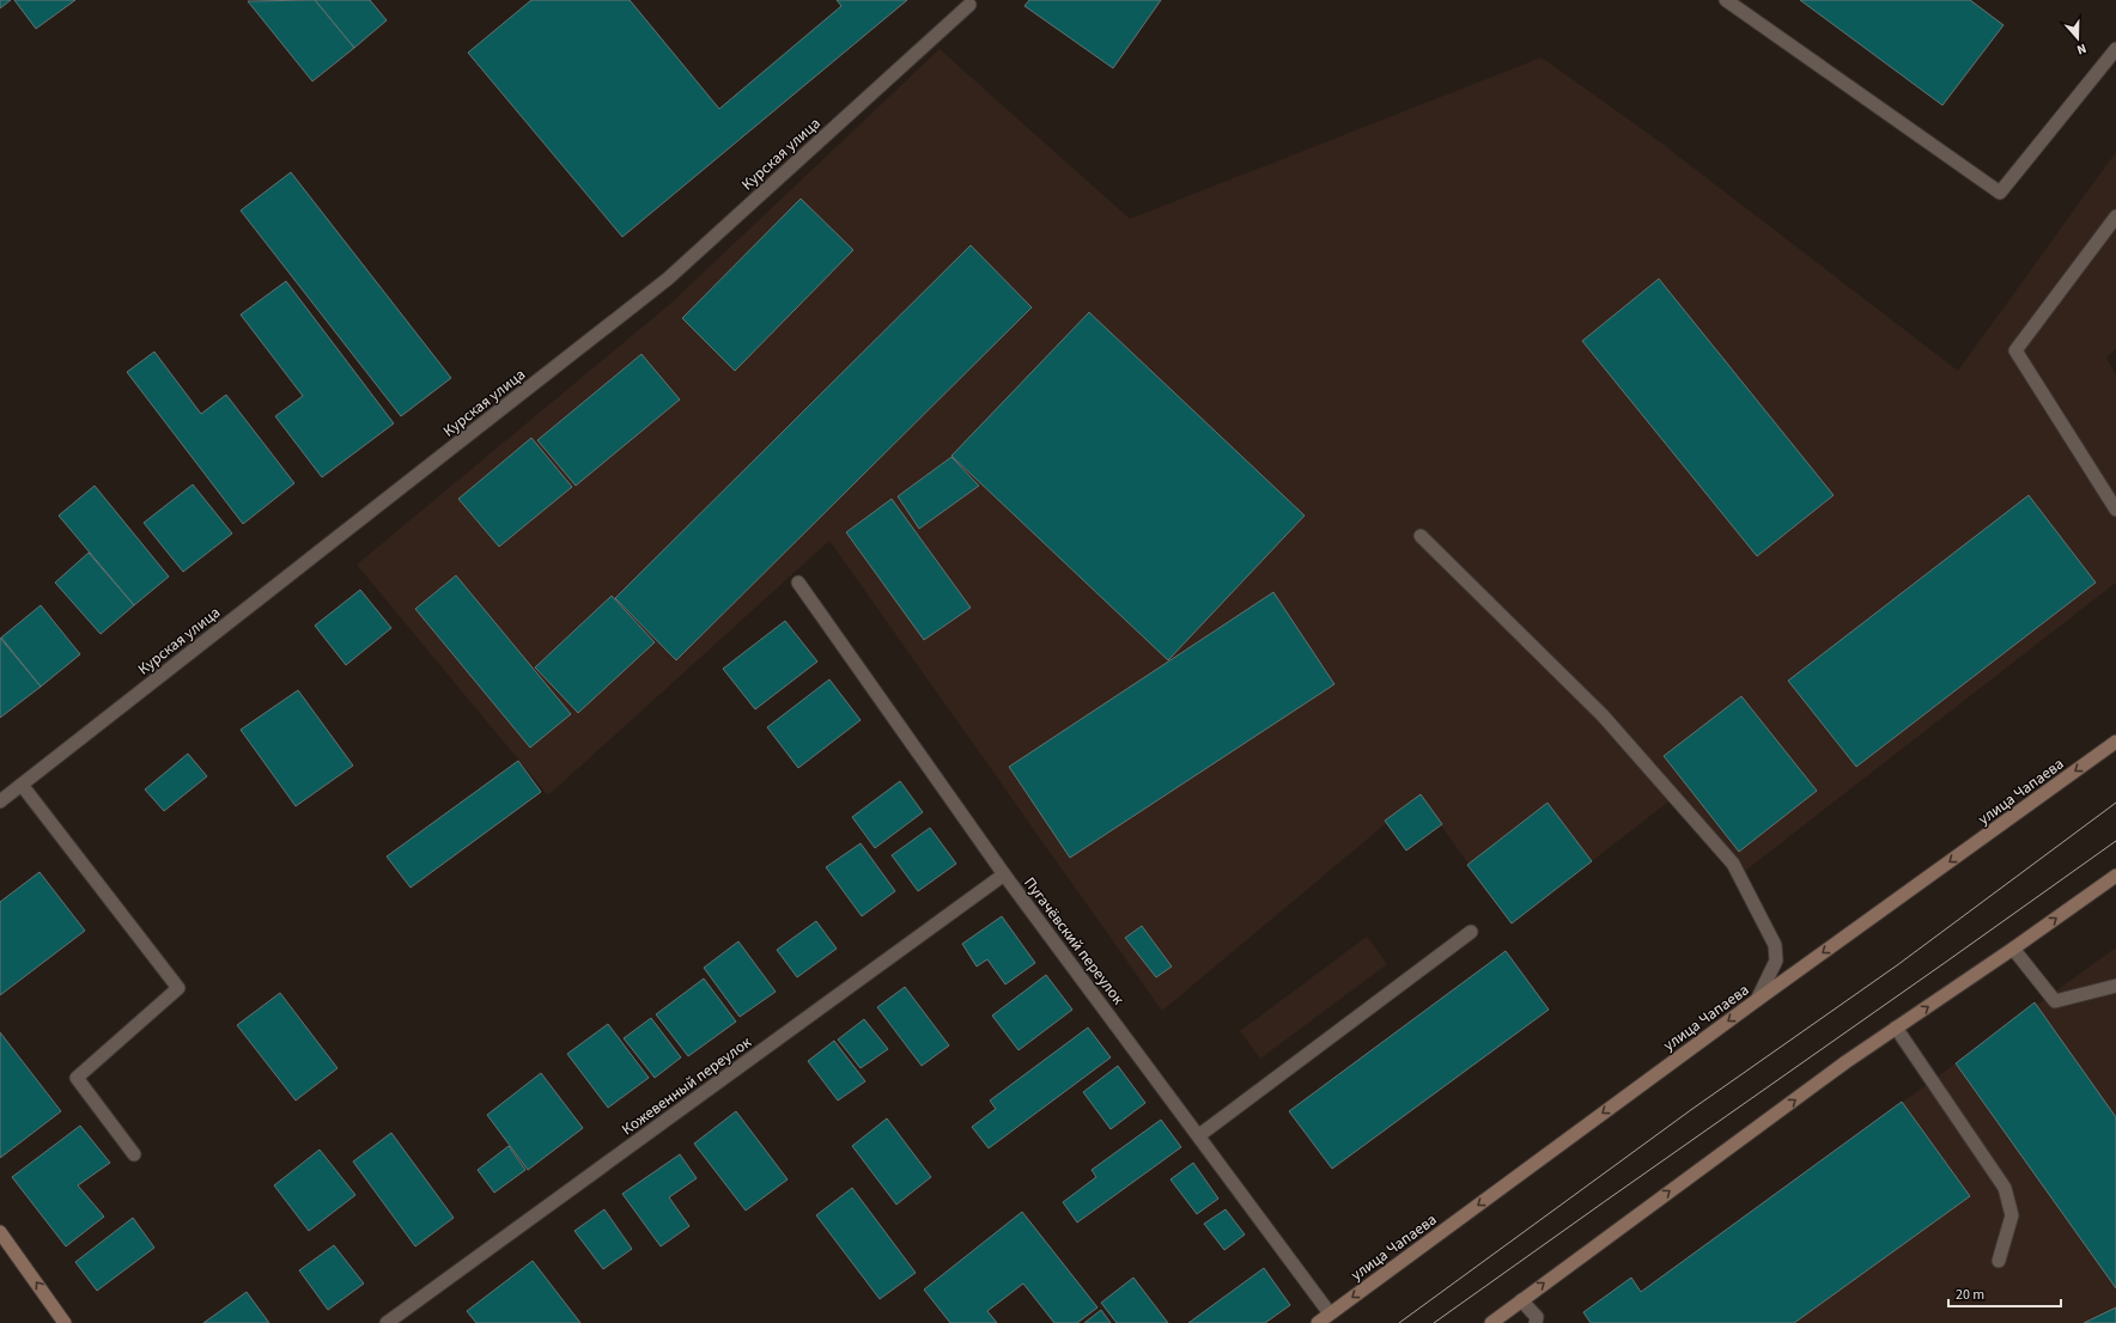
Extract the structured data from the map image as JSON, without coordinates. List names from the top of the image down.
{
  "streets": {
    "main road": ["улица Чапаева"],
    "street": ["Курская улица", "Пугачёвский переулок", "Кожевенный переулок"]
  },
  "crossings": [
    ["улица Чапаева", "Пугачёвский переулок"],
    ["Пугачёвский переулок", "Кожевенный переулок"]
  ],
  "scale_bar": "20 m",
  "north": "bottom"
}
